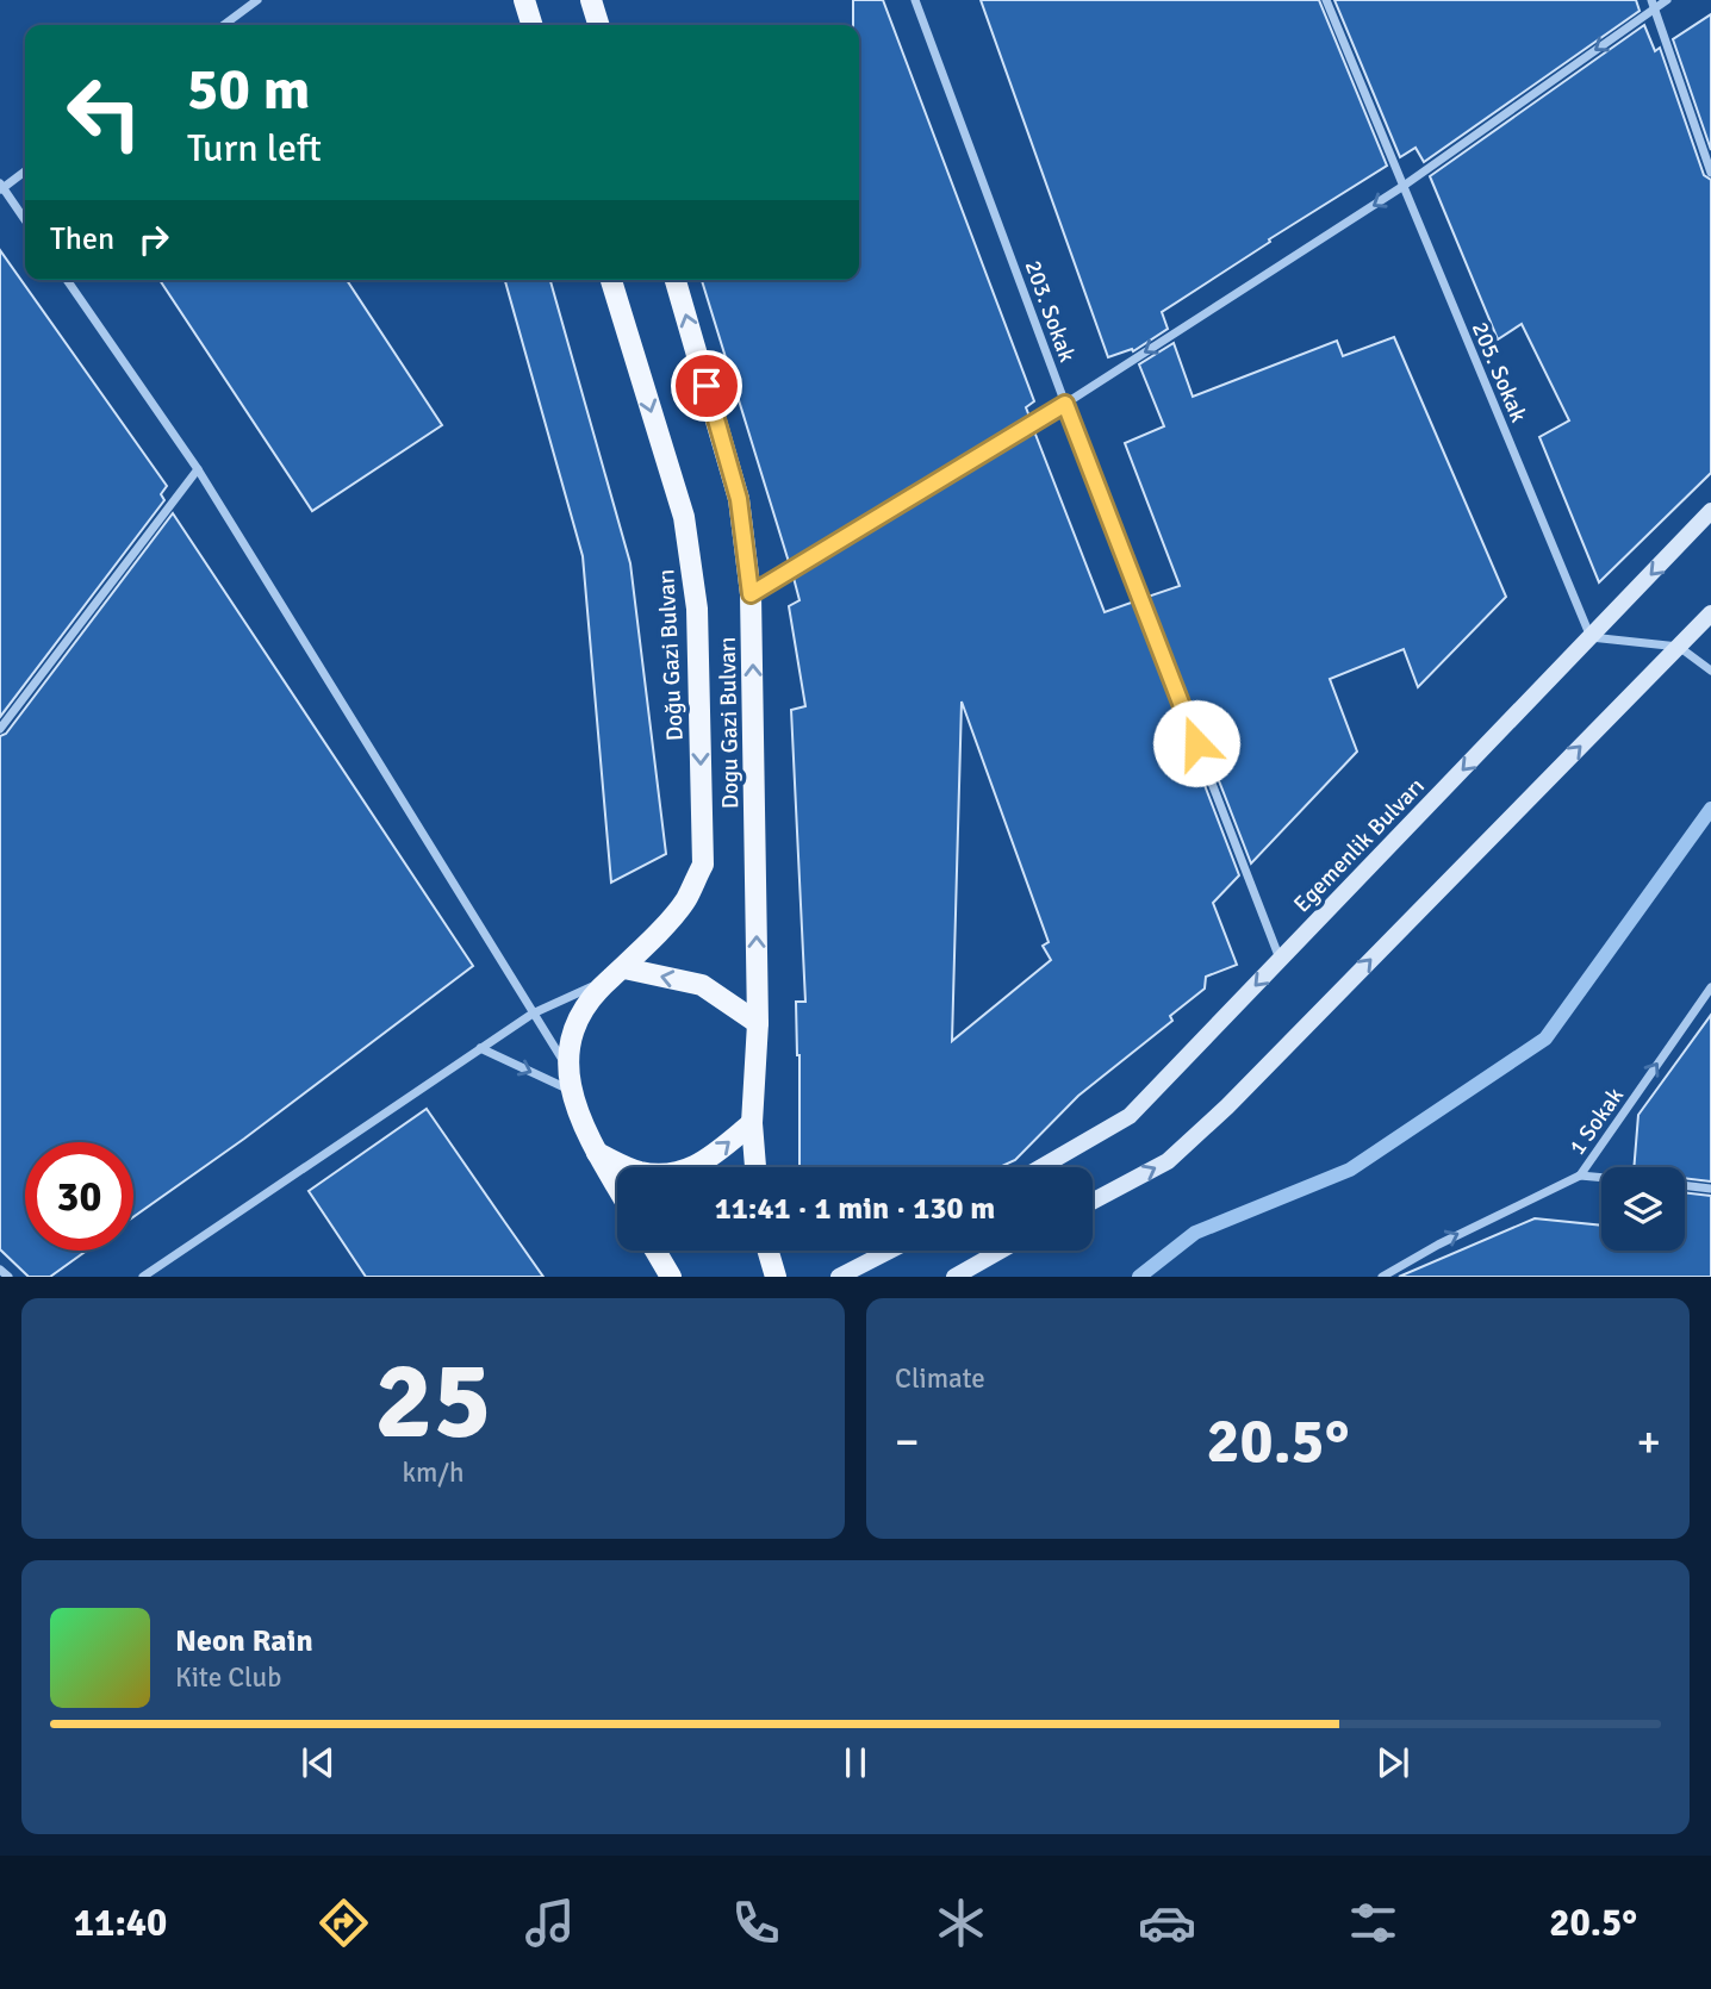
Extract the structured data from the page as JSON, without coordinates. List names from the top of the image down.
{
  "streets": {
    "main road": ["Doğu Gazi Bulvarı", "Dogu Gazi Bulvarı", "Egemenlik Bulvarı"],
    "street": ["203. Sokak", "205. Sokak", "1 Sokak"]
  },
  "crossings": [
    ["203. Sokak", "Egemenlik Bulvarı"],
    ["205. Sokak", "Egemenlik Bulvarı"],
    ["Doğu Gazi Bulvarı", "Dogu Gazi Bulvarı"]
  ],
  "one_way": ["Doğu Gazi Bulvarı", "Dogu Gazi Bulvarı", "1 Sokak"],
  "page": {
    "turn": ["50 m", "Turn left"],
    "then": "Then",
    "limit": "30",
    "trip": "11:41 · 1 min · 130 m",
    "tile": [
      ["25", "km/h"],
      "Climate"
    ],
    "heat": ["−", "20.5°", "+"],
    "song": ["Neon Rain", "Kite Club"],
    "tabs": ["11:40", "20.5°"]
  }
}
